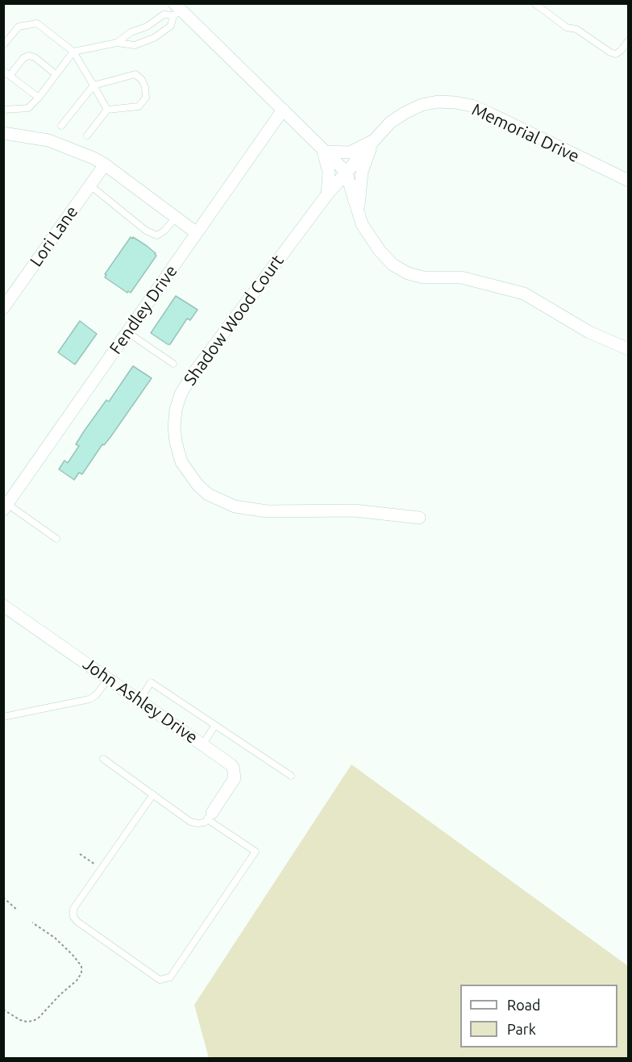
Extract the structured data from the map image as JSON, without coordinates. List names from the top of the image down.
{
  "streets": {
    "street": [
      "Memorial Drive",
      "Lori Lane",
      "Fendley Drive",
      "Shadow Wood Court",
      "John Ashley Drive"
    ]
  },
  "crossings": [
    ["Memorial Drive", "Shadow Wood Court"]
  ],
  "legend": ["Road", "Park"]
}
